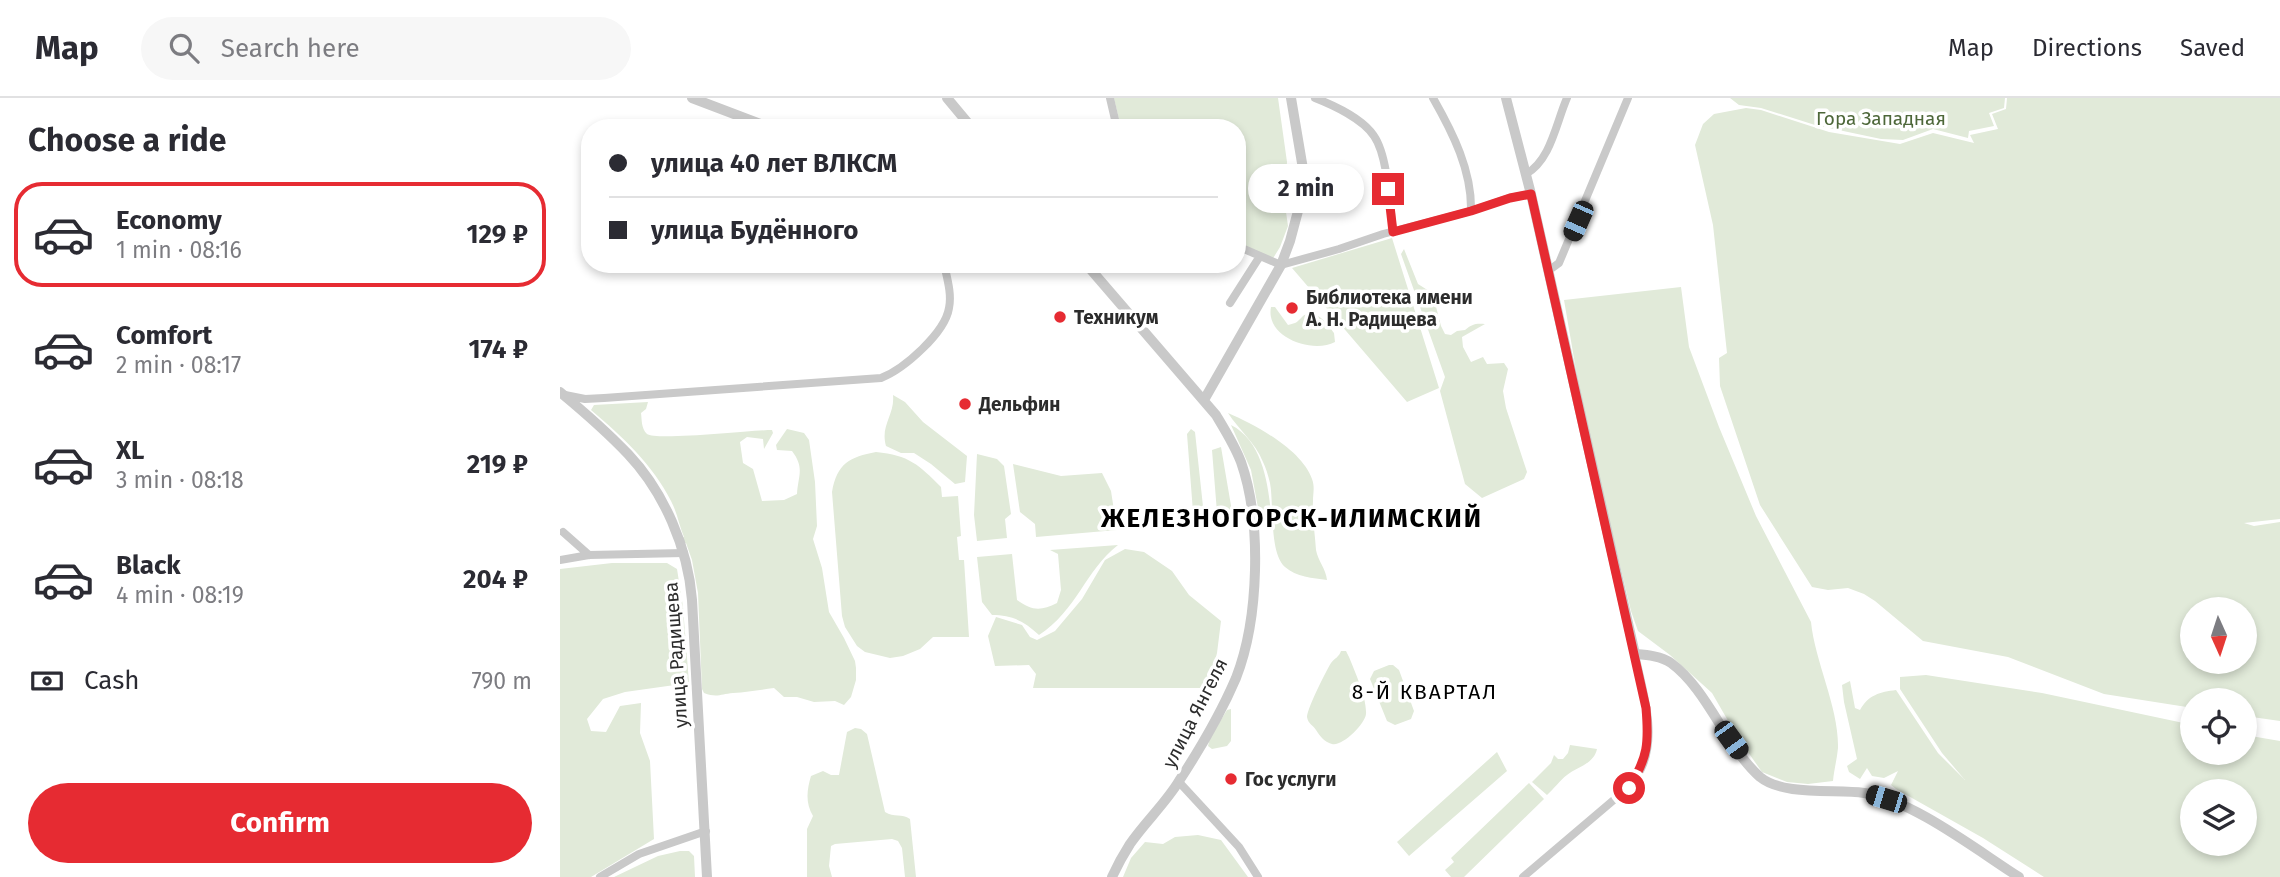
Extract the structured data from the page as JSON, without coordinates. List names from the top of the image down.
{
  "streets": {
    "street": ["улица Радищева", "улица Янгеля"]
  },
  "districts": ["ЖЕЛЕЗНОГОРСК-ИЛИМСКИЙ", "8-Й КВАРТАЛ"],
  "parks": ["Гора Западная"],
  "places": [
    "Библиотека имени А. Н. Радищева",
    "Техникум",
    "Дельфин",
    "Гос услуги"
  ],
  "north": "bottom",
  "page": {
    "header": "Map",
    "search": "Search here",
    "nav": ["Map", "Directions", "Saved"],
    "heading": "Choose a ride",
    "banner": ["улица 40 лет ВЛКСМ", "улица Будённого"],
    "bubble": "2 min",
    "list": [
      {
        "name": "Economy",
        "note": "1 min · 08:16",
        "value": "129 ₽"
      },
      {
        "name": "Comfort",
        "note": "2 min · 08:17",
        "value": "174 ₽"
      },
      {
        "name": "XL",
        "note": "3 min · 08:18",
        "value": "219 ₽"
      },
      {
        "name": "Black",
        "note": "4 min · 08:19",
        "value": "204 ₽"
      }
    ],
    "pay": ["Cash", "790 m"],
    "buttons": "Confirm"
  }
}
